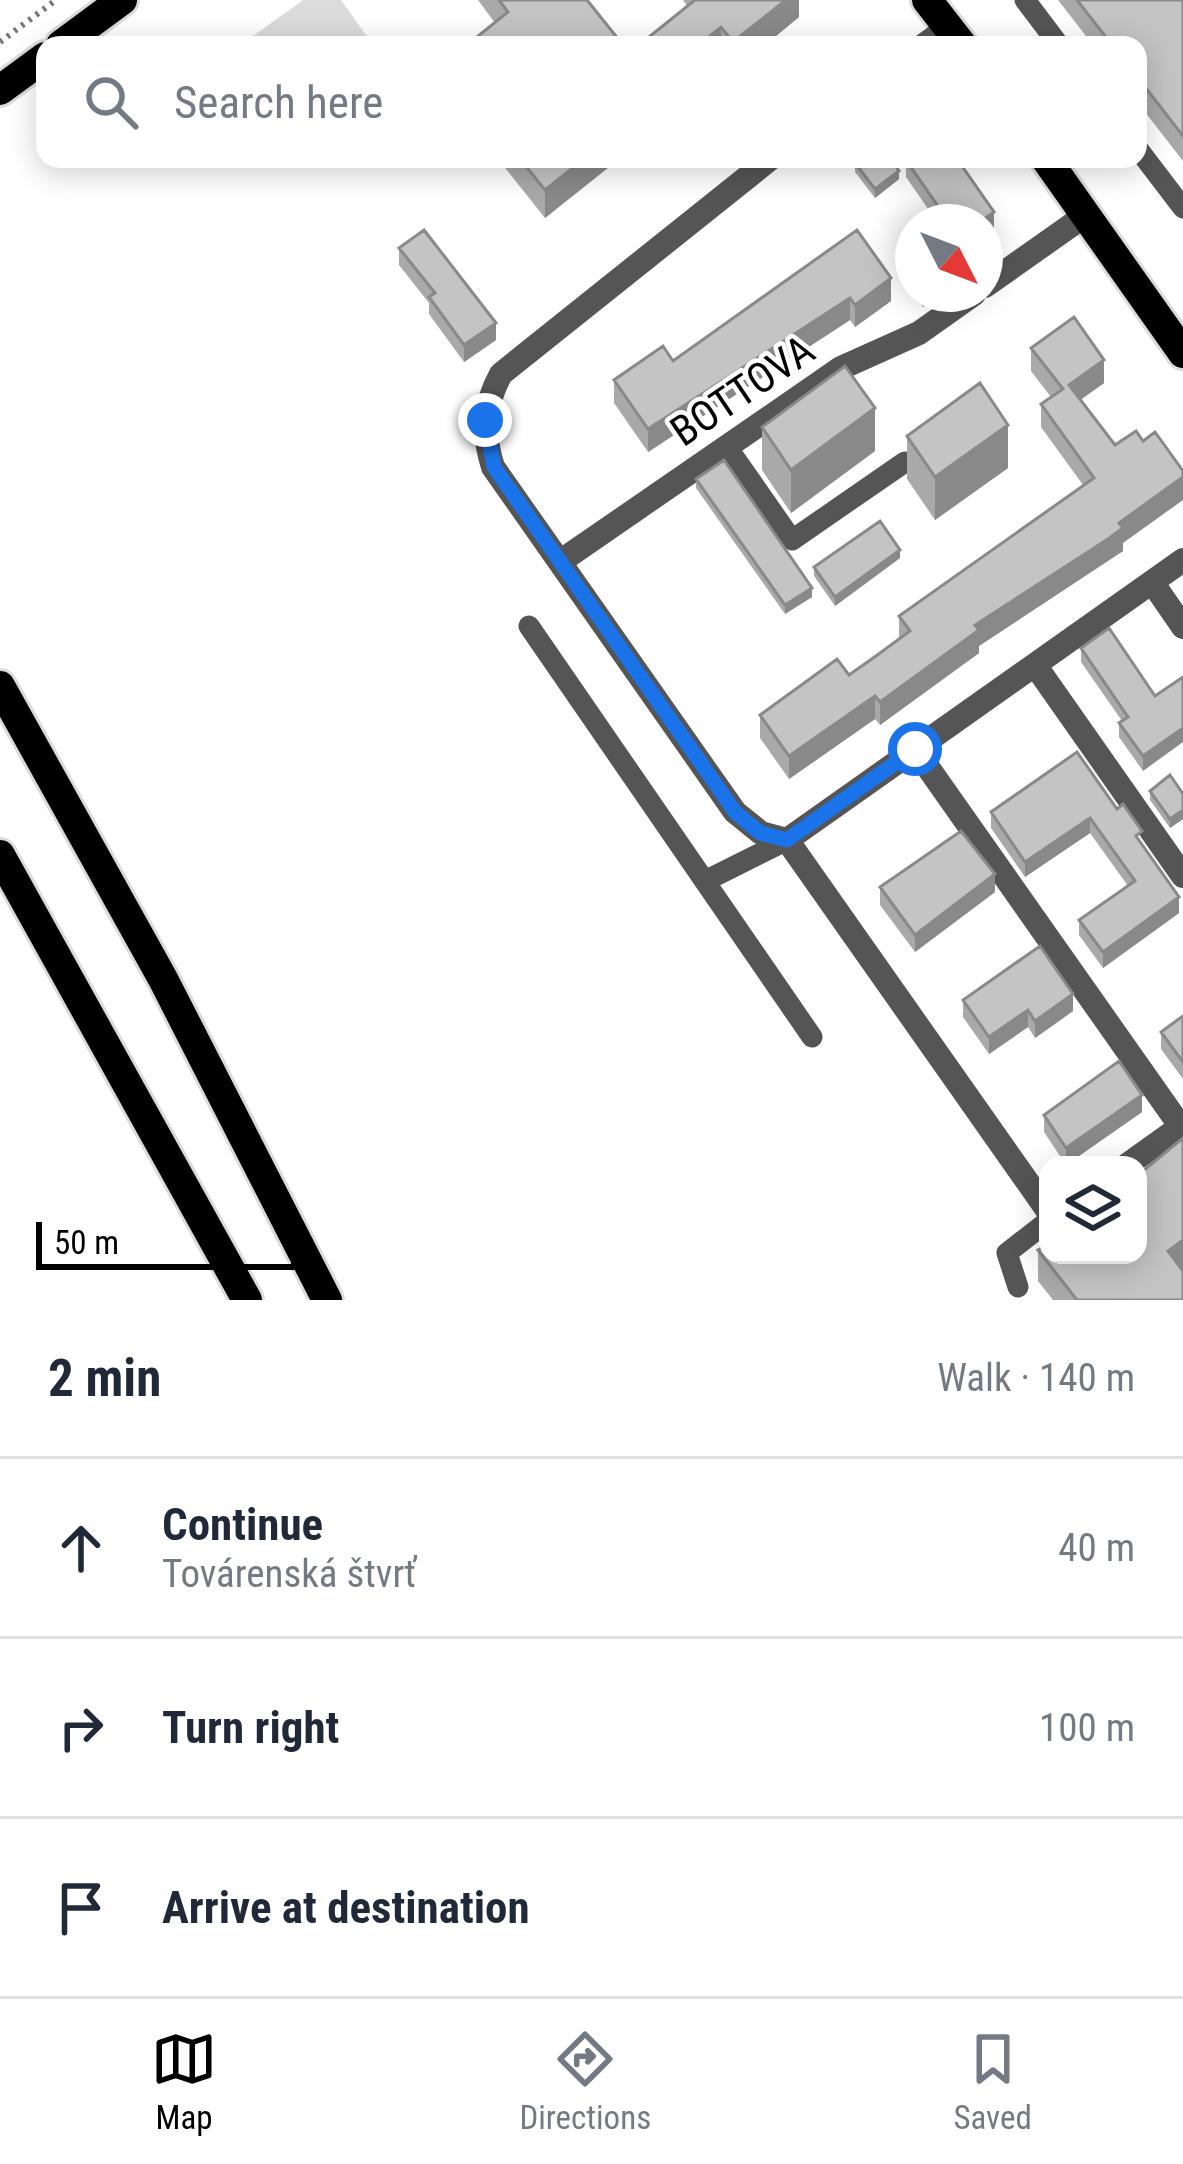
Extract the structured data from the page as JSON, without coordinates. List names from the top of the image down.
{
  "streets": {
    "street": ["BOTTOVA"]
  },
  "scale_bar": "50 m",
  "north": "bottom right",
  "page": {
    "search": "Search here",
    "scale": "50 m",
    "heading": ["2 min", "Walk · 140 m"],
    "list": [
      ["Continue", "Továrenská štvrť", "40 m"],
      ["Turn right", "100 m"],
      "Arrive at destination"
    ],
    "nav": ["Map", "Directions", "Saved"]
  }
}
